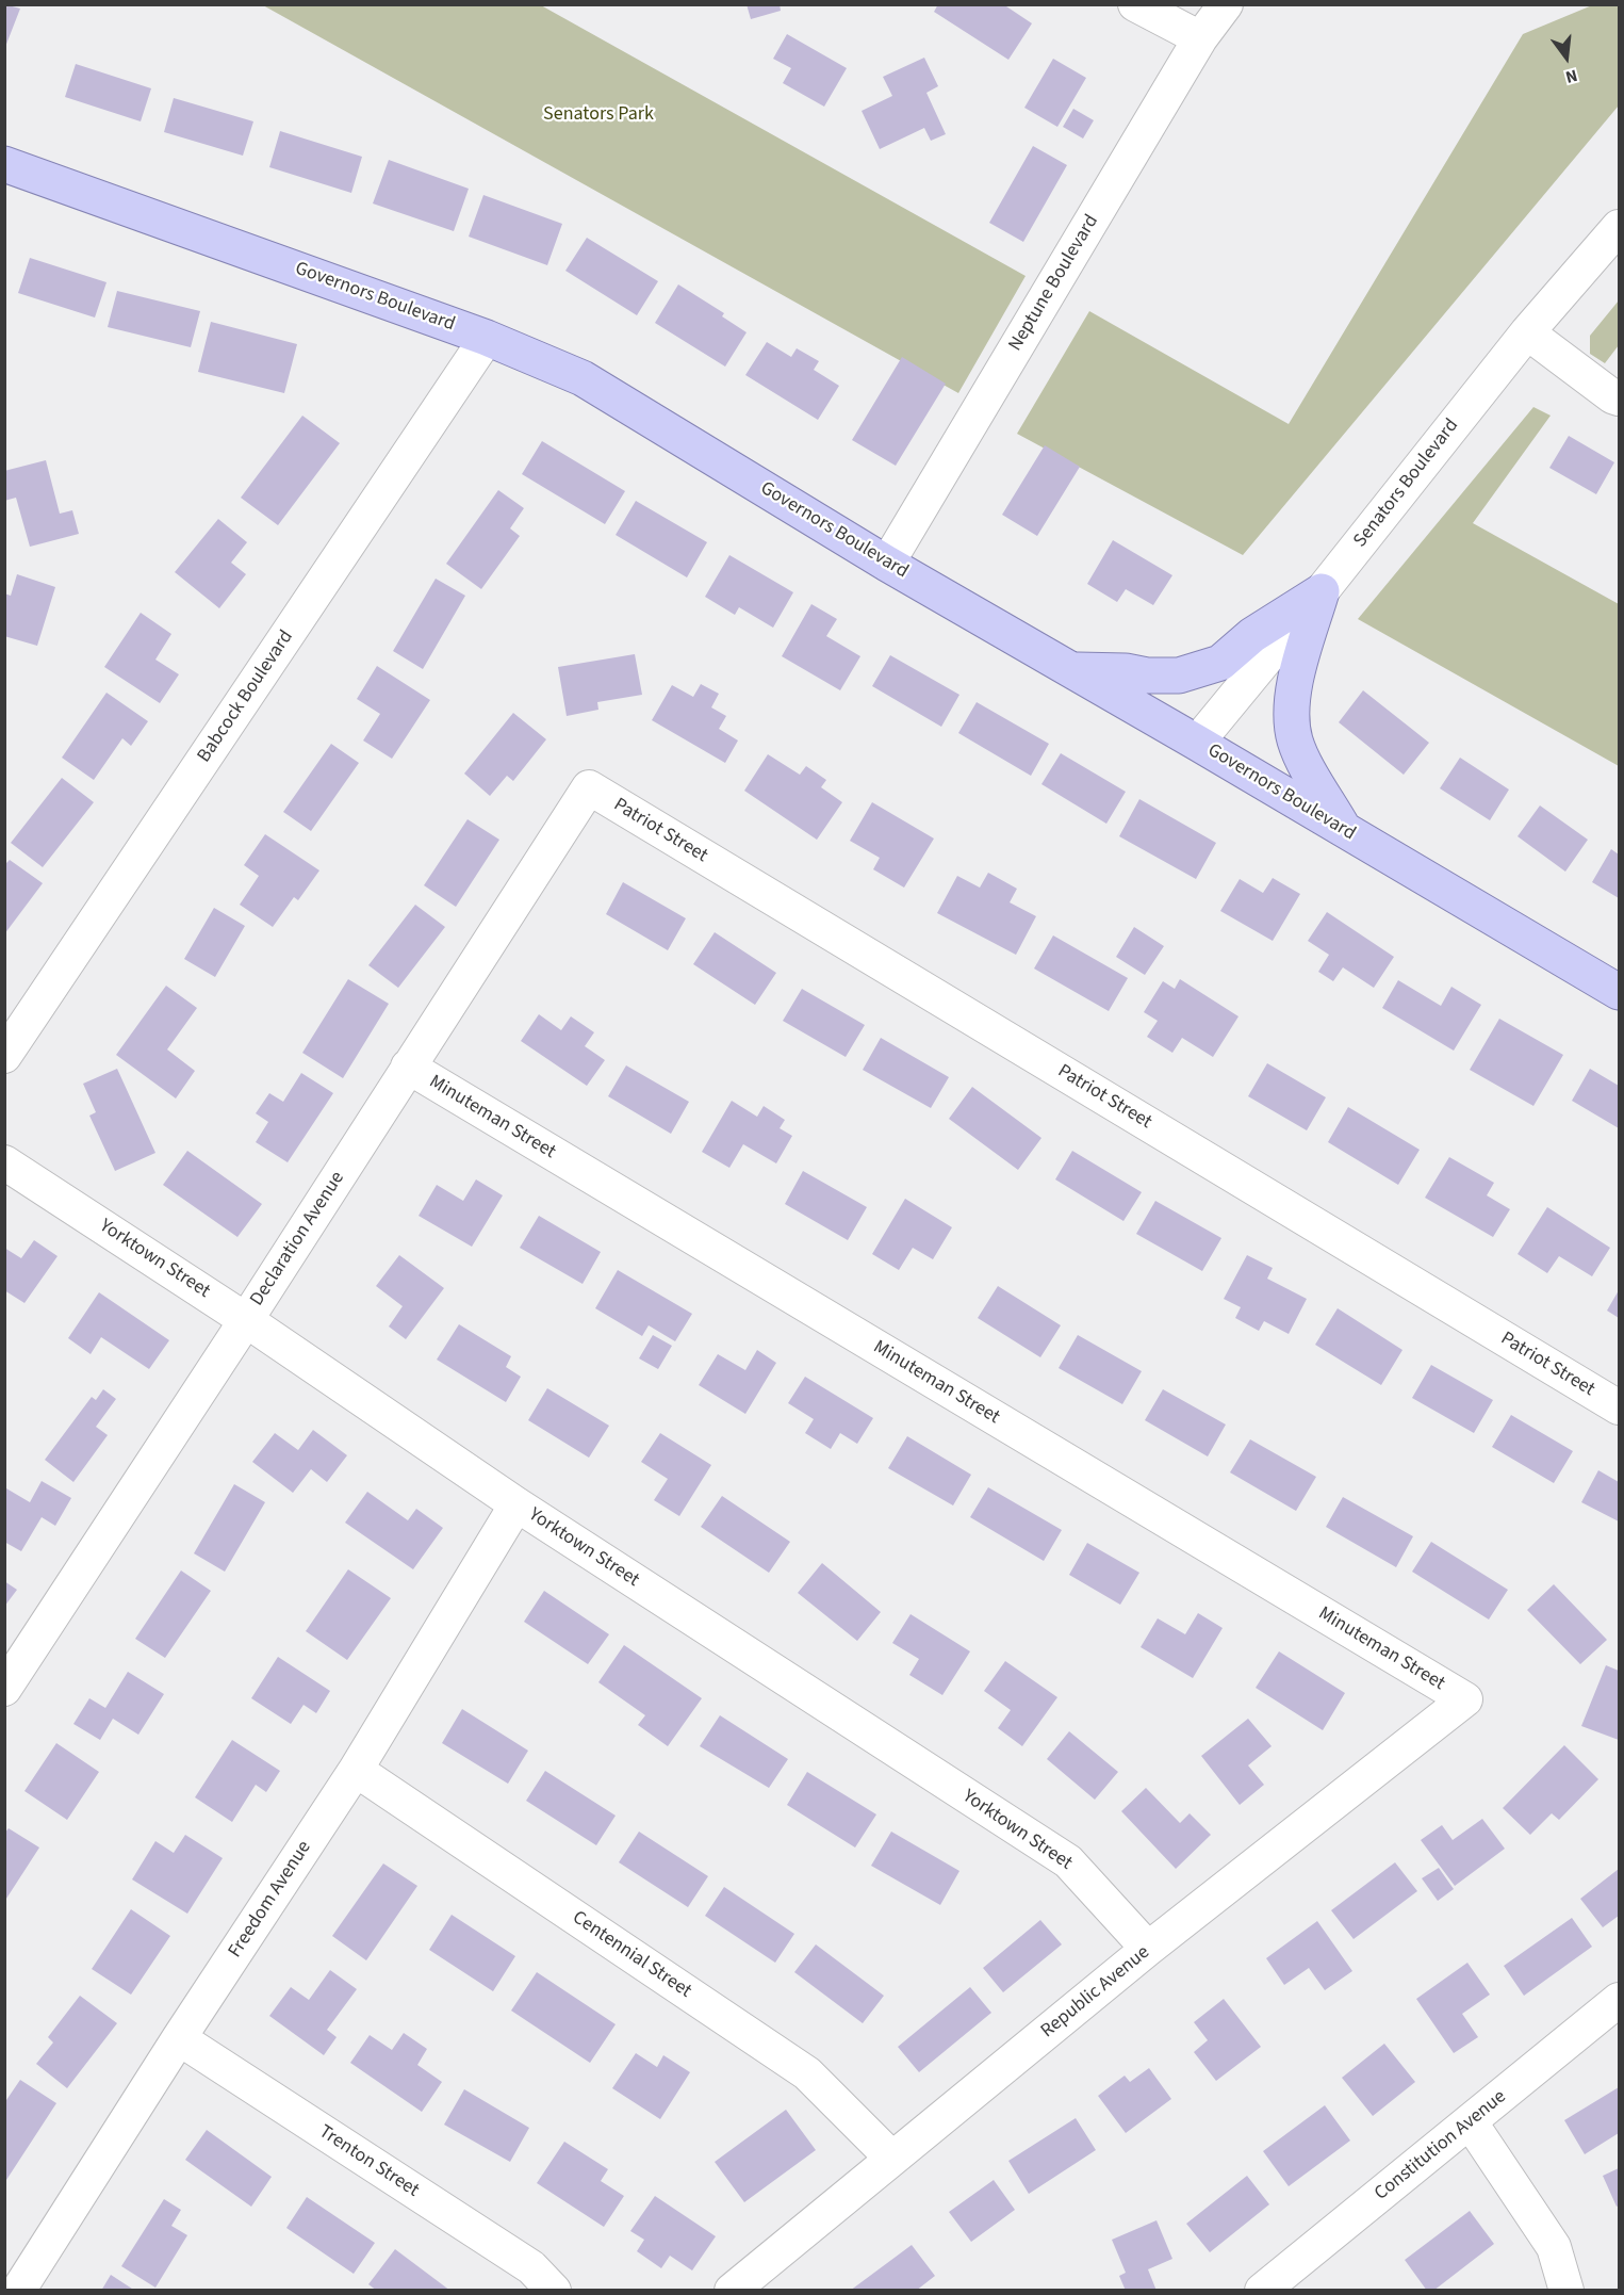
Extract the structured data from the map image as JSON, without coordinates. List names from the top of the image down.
{
  "streets": {
    "main road": ["Governors Boulevard"],
    "street": [
      "Neptune Boulevard",
      "Senators Boulevard",
      "Babcock Boulevard",
      "Patriot Street",
      "Minuteman Street",
      "Declaration Avenue",
      "Yorktown Street",
      "Freedom Avenue",
      "Centennial Street",
      "Republic Avenue",
      "Constitution Avenue",
      "Trenton Street"
    ]
  },
  "crossings": [
    ["Neptune Boulevard", "Governors Boulevard"],
    ["Governors Boulevard", "Senators Boulevard"],
    ["Governors Boulevard", "Babcock Boulevard"],
    ["Patriot Street", "Declaration Avenue"],
    ["Minuteman Street", "Declaration Avenue"],
    ["Minuteman Street", "Republic Avenue"],
    ["Declaration Avenue", "Yorktown Street"],
    ["Yorktown Street", "Freedom Avenue"],
    ["Yorktown Street", "Republic Avenue"],
    ["Freedom Avenue", "Centennial Street"],
    ["Freedom Avenue", "Trenton Street"],
    ["Centennial Street", "Republic Avenue"]
  ],
  "parks": ["Senators Park"],
  "north": "bottom"
}
